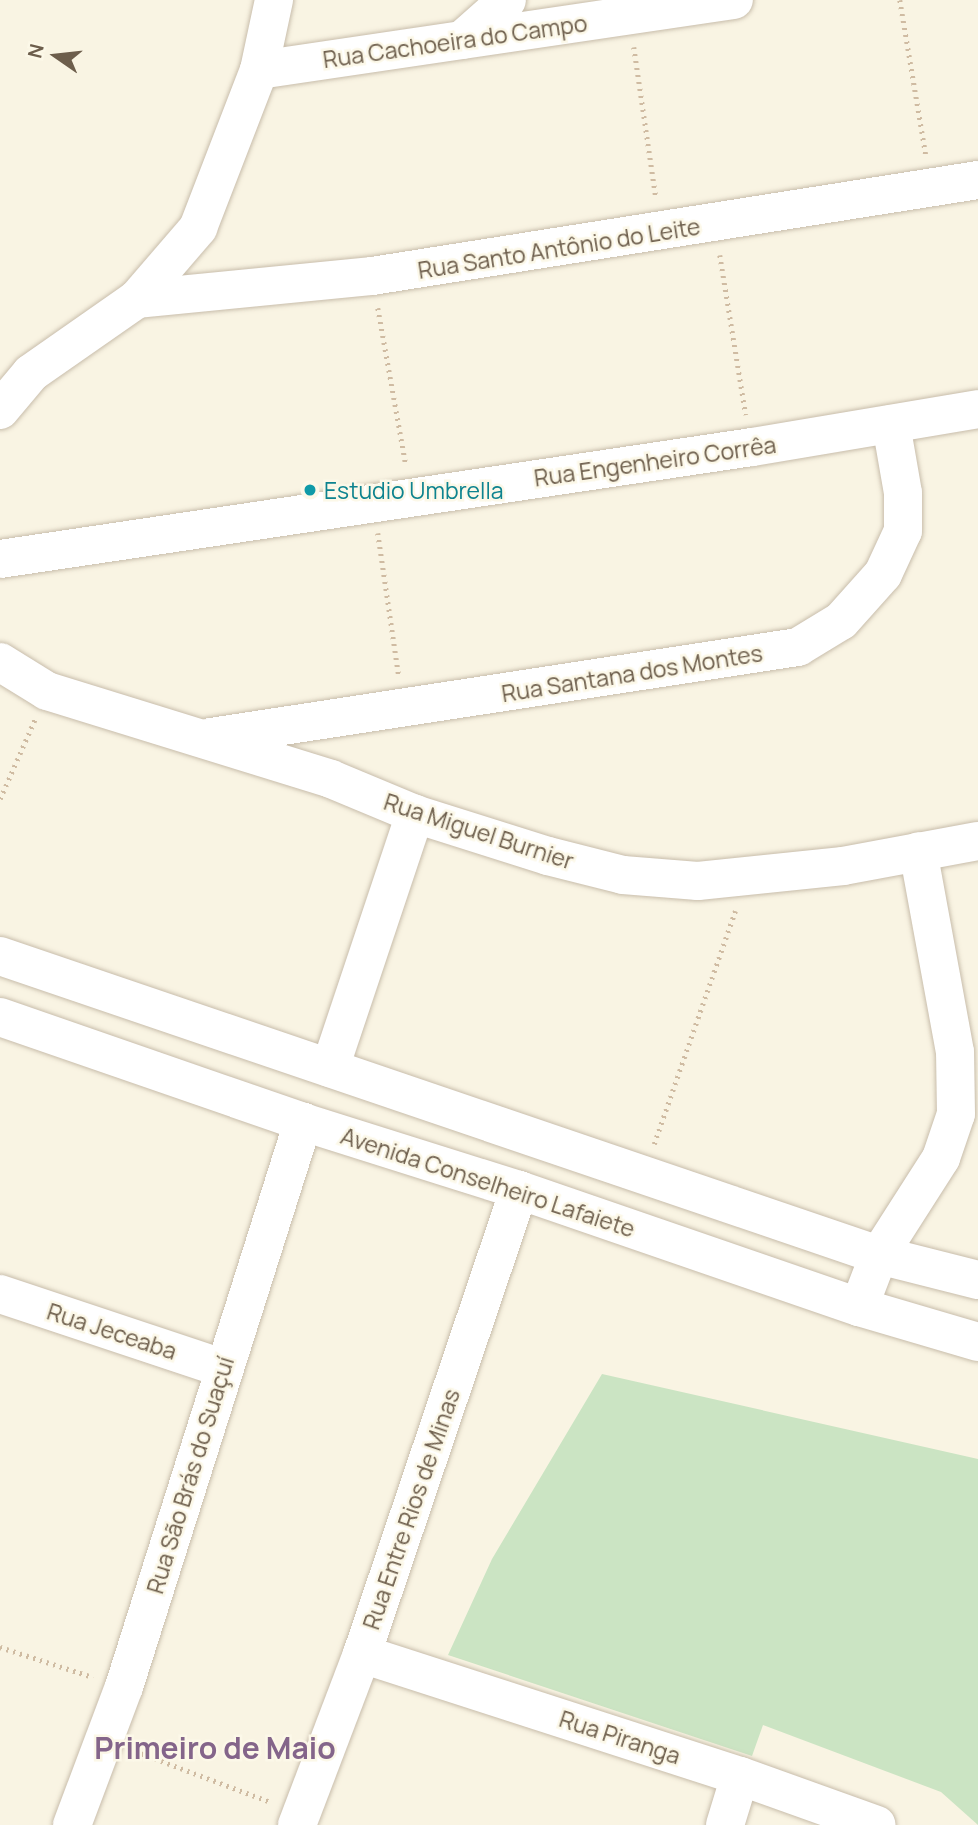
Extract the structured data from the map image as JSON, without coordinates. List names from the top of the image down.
{
  "streets": {
    "street": [
      "Rua Cachoeira do Campo",
      "Rua Santo Antônio do Leite",
      "Rua Engenheiro Corrêa",
      "Rua Santana dos Montes",
      "Rua Miguel Burnier",
      "Avenida Conselheiro Lafaiete",
      "Rua Jeceaba",
      "Rua São Brás do Suaçuí",
      "Rua Entre Rios de Minas",
      "Rua Piranga"
    ]
  },
  "crossings": [
    ["Rua Engenheiro Corrêa", "Rua Santana dos Montes"],
    ["Rua Santana dos Montes", "Rua Miguel Burnier"],
    ["Avenida Conselheiro Lafaiete", "Rua São Brás do Suaçuí"],
    ["Avenida Conselheiro Lafaiete", "Rua Entre Rios de Minas"],
    ["Rua Jeceaba", "Rua São Brás do Suaçuí"],
    ["Rua Entre Rios de Minas", "Rua Piranga"]
  ],
  "districts": ["Primeiro de Maio"],
  "places": ["Estudio Umbrella"],
  "north": "left"
}
